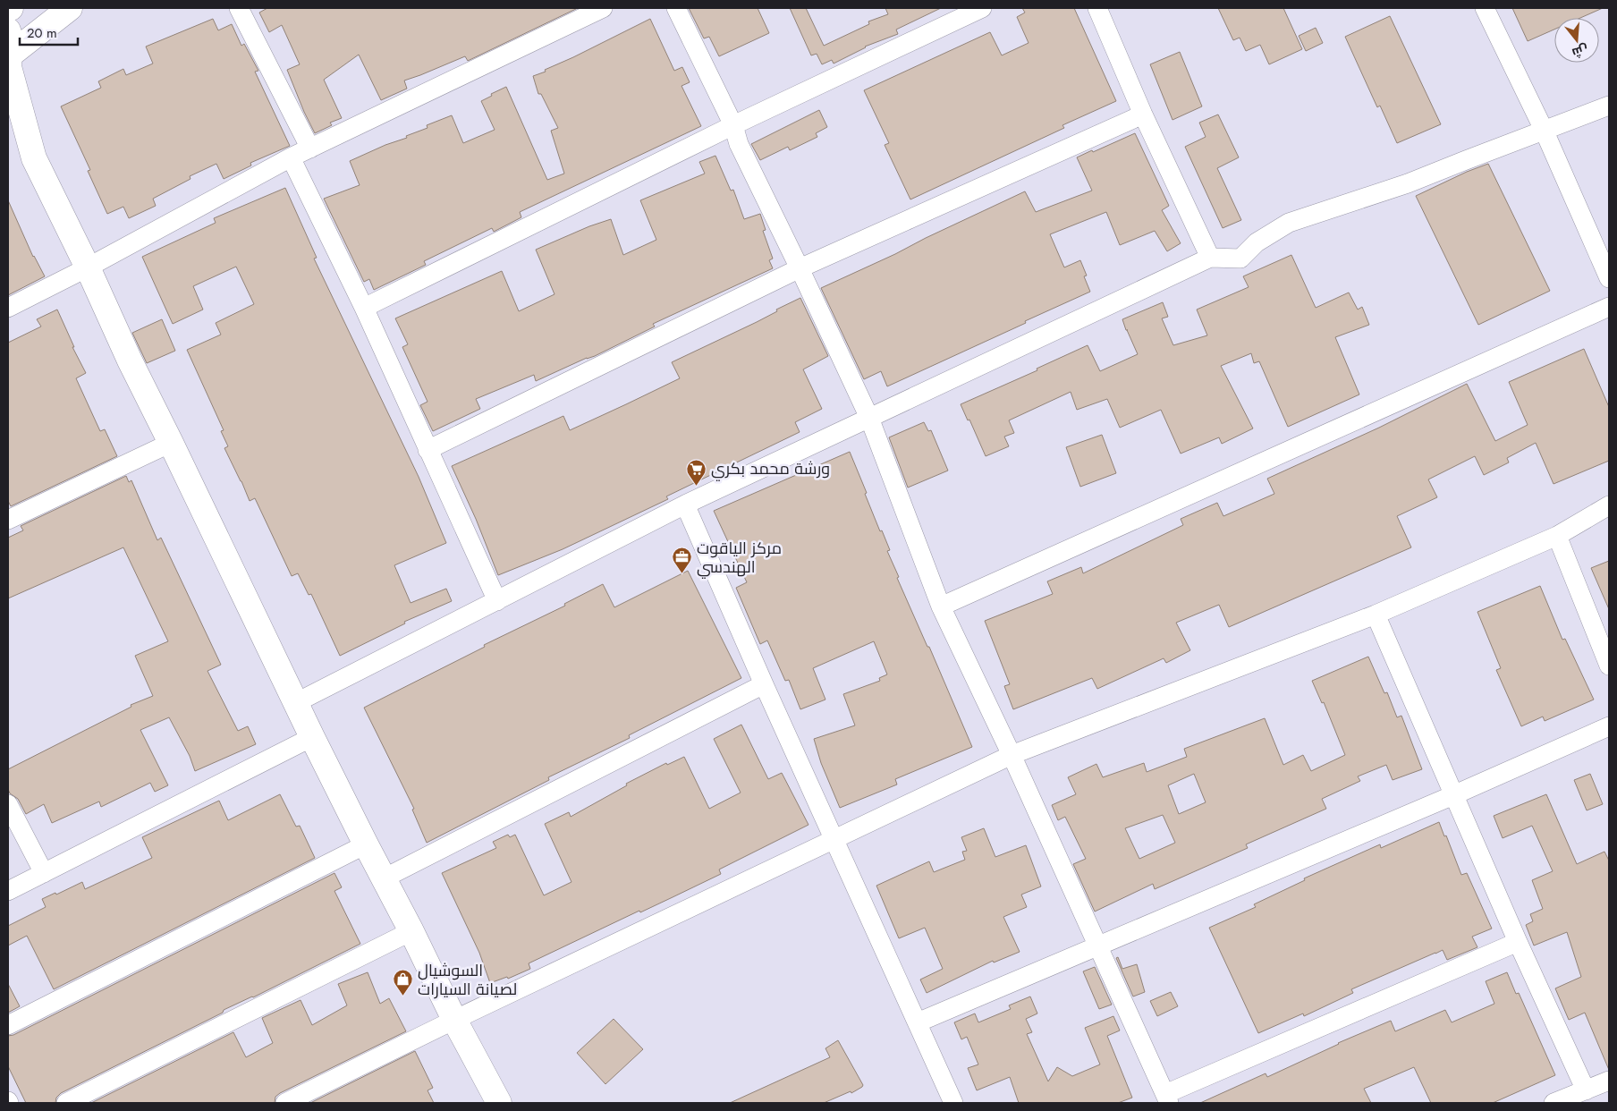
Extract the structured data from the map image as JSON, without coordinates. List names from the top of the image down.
{
  "places": {
    "supermarket": ["ورشة محمد بكري"],
    "office": ["مركز الياقوت الهندسي"],
    "shop": ["السوشيال لصيانة السيارات"]
  },
  "scale_bar": "20 m",
  "north": "bottom"
}
